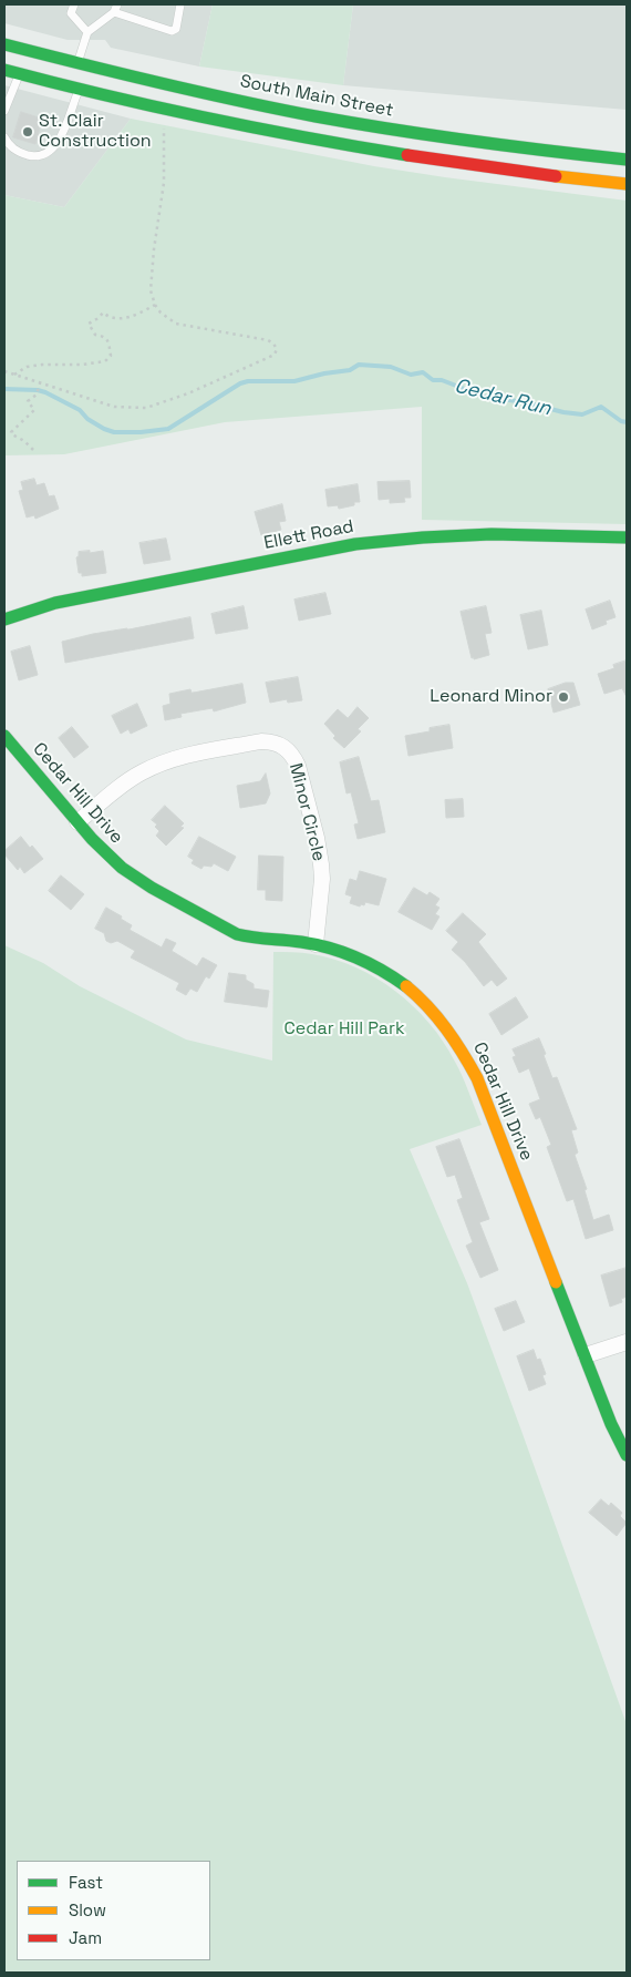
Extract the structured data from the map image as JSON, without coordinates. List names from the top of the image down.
{
  "streets": {
    "street": [
      "South Main Street",
      "Ellett Road",
      "Cedar Hill Drive",
      "Minor Circle"
    ]
  },
  "crossings": [
    ["Cedar Hill Drive", "Minor Circle"]
  ],
  "water": ["Cedar Run"],
  "parks": ["Cedar Hill Park"],
  "places": ["St. Clair Construction", "Leonard Minor"],
  "legend": ["Fast", "Slow", "Jam"]
}
